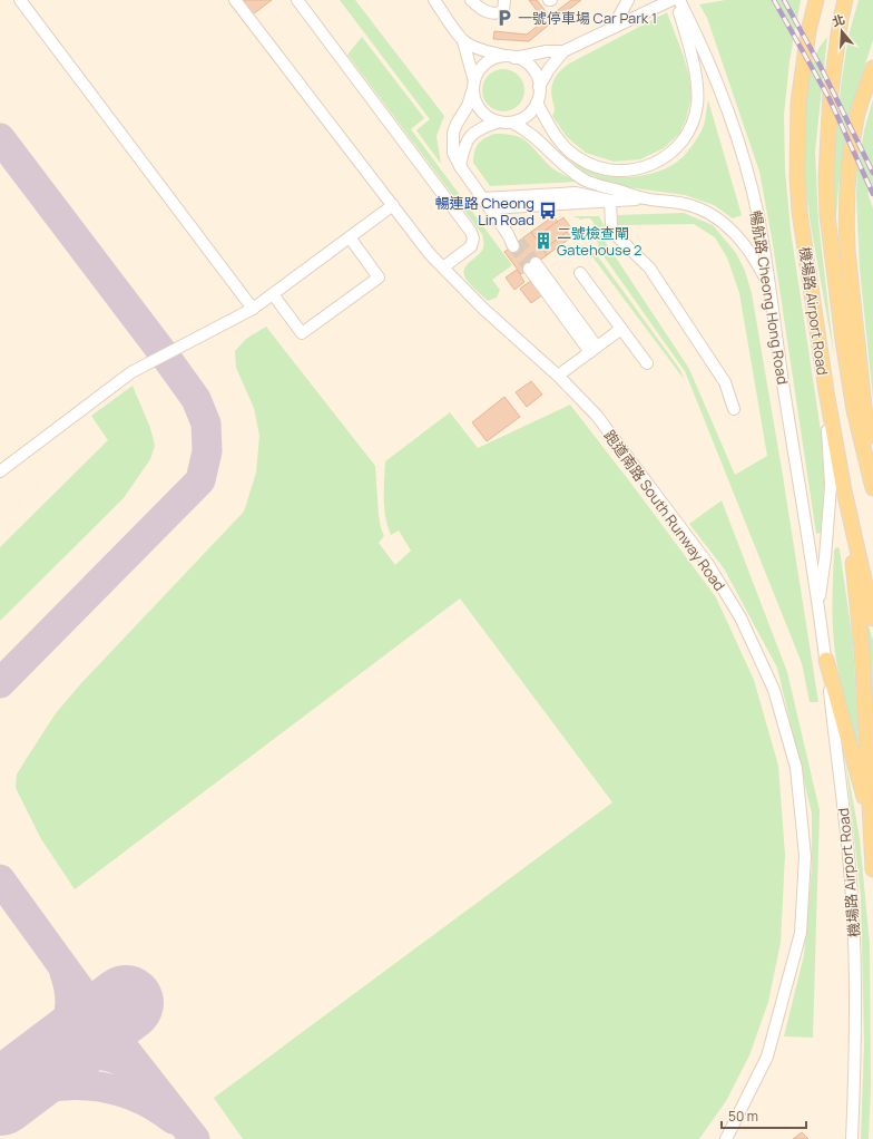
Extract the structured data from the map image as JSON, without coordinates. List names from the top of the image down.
{
  "streets": {
    "main road": ["機場路 Airport Road"],
    "street": ["暢航路 Cheong Hong Road", "跑道南路 South Runway Road"]
  },
  "crossings": [
    ["暢航路 Cheong Hong Road", "機場路 Airport Road"]
  ],
  "places": {
    "parking": ["一號停車場 Car Park 1"],
    "bus stop": ["暢連路 Cheong Lin Road"],
    "building": ["二號檢查閘 Gatehouse 2"]
  },
  "scale_bar": "50 m",
  "north": "top"
}
